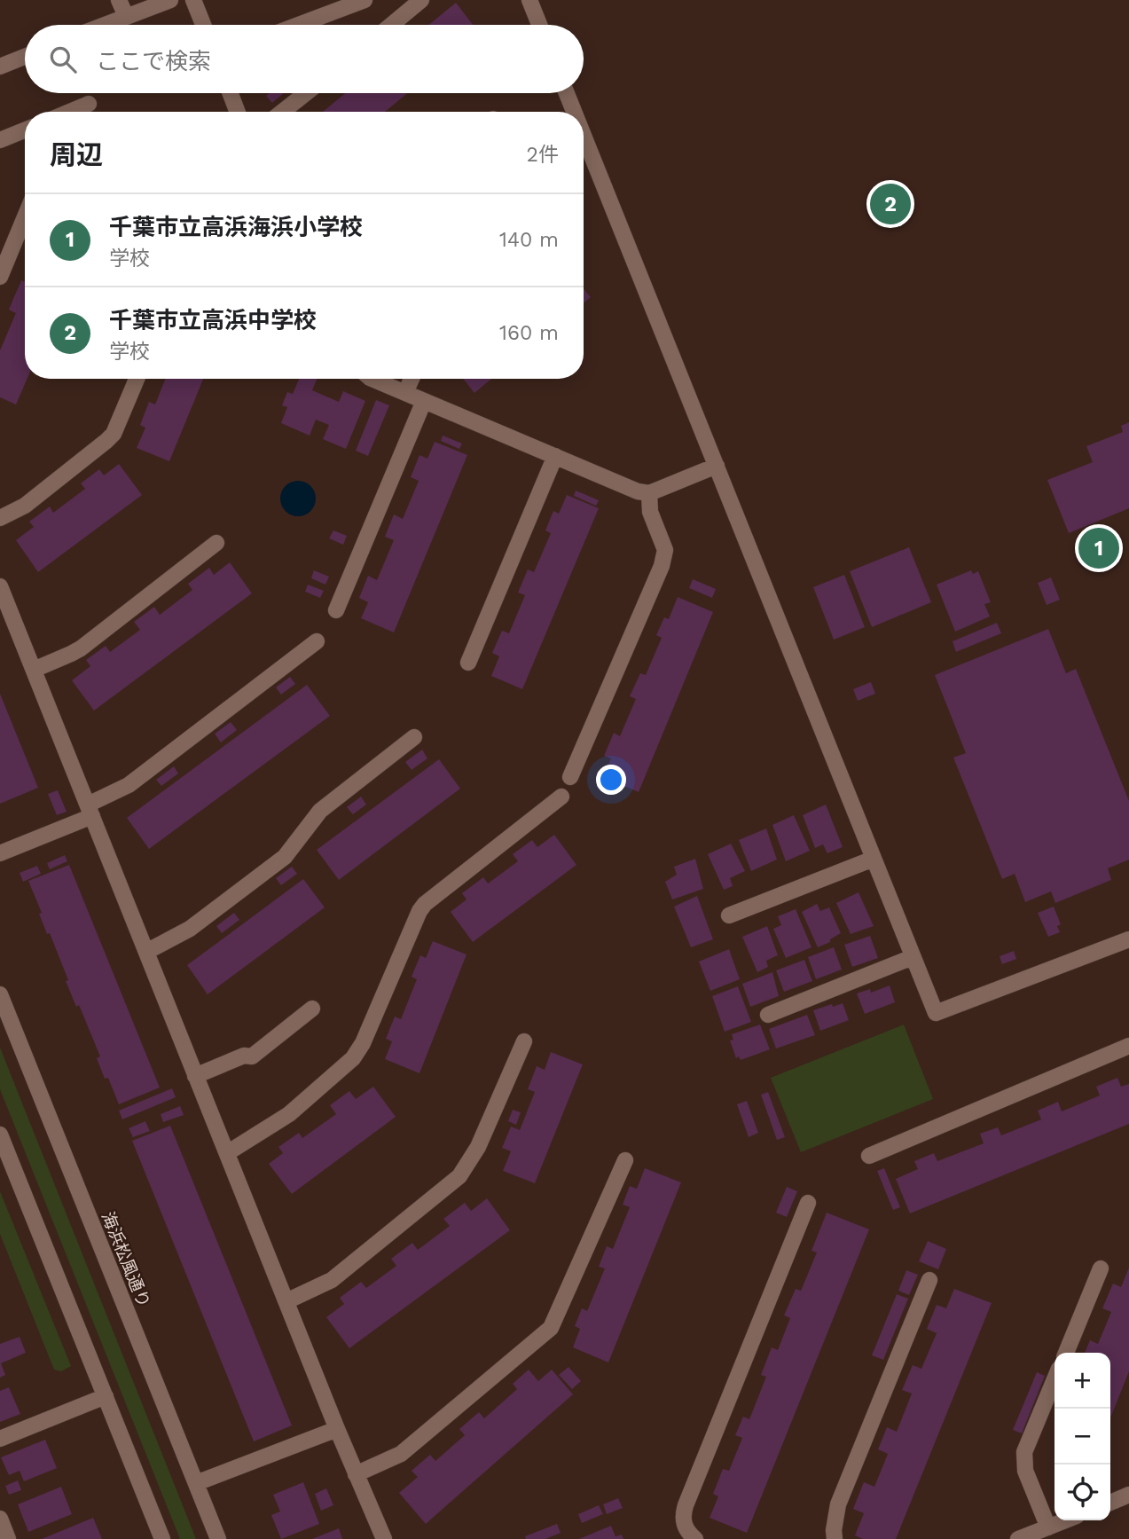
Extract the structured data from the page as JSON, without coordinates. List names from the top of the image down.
{
  "streets": {
    "street": ["海浜松風通り"]
  },
  "page": {
    "search": "ここで検索",
    "heading": ["周辺", "2件"],
    "pins": ["2", "1"],
    "list": [
      {
        "mark": "1",
        "name": "千葉市立高浜海浜小学校",
        "note": "学校",
        "value": "140 m"
      },
      {
        "mark": "2",
        "name": "千葉市立高浜中学校",
        "note": "学校",
        "value": "160 m"
      }
    ],
    "map_buttons": ["+", "−"]
  }
}
